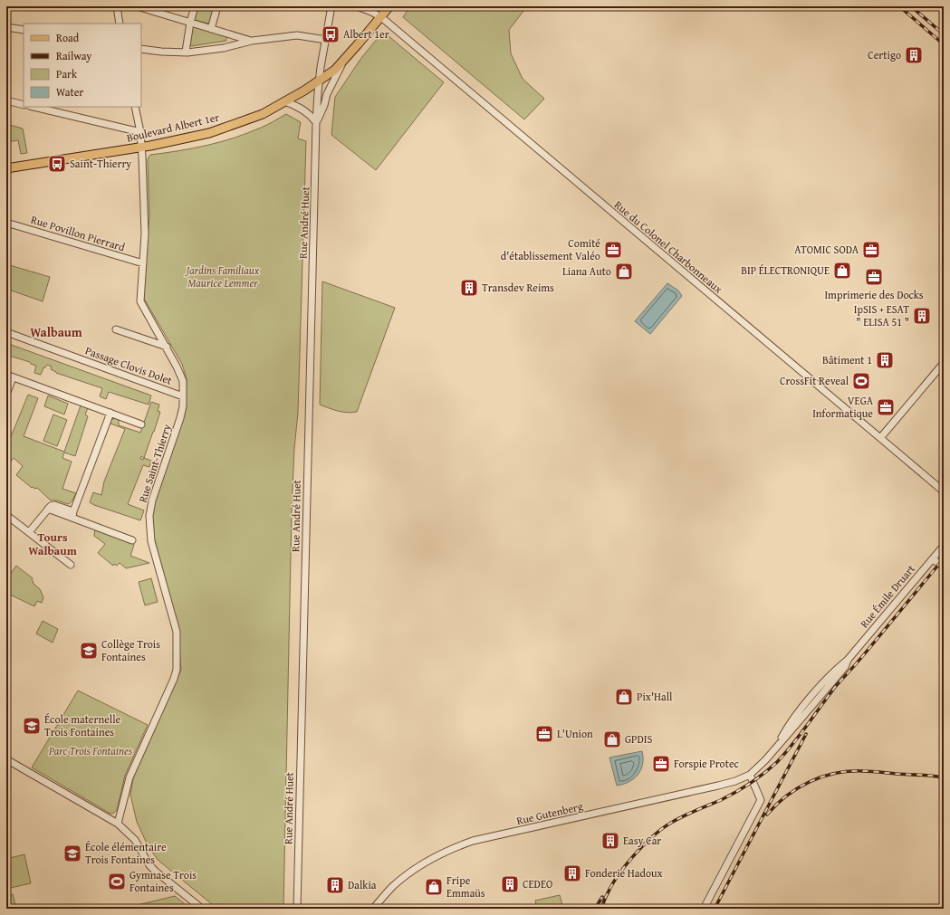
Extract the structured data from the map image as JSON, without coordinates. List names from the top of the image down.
{
  "streets": {
    "main road": ["Boulevard Albert 1er"],
    "street": [
      "Rue André Huet",
      "Rue Povillon Pierrard",
      "Rue du Colonel Charbonneaux",
      "Passage Clovis Dolet",
      "Rue Saint-Thierry",
      "Rue Émile Druart",
      "Rue Gutenberg"
    ]
  },
  "crossings": [
    ["Boulevard Albert 1er", "Rue André Huet"],
    ["Boulevard Albert 1er", "Rue du Colonel Charbonneaux"],
    ["Boulevard Albert 1er", "Rue Saint-Thierry"],
    ["Rue Povillon Pierrard", "Rue Saint-Thierry"],
    ["Passage Clovis Dolet", "Rue Saint-Thierry"],
    ["Rue Émile Druart", "Rue Gutenberg"]
  ],
  "districts": ["Walbaum", "Tours Walbaum"],
  "parks": ["Jardins Familiaux Maurice Lemmer", "Parc Trois Fontaines"],
  "places": {
    "bus stop": ["Albert 1er", "Saint-Thierry"],
    "building": [
      "Certigo",
      "Transdev Reims",
      "IpSIS + ESAT \" ELISA 51 \"",
      "Bâtiment 1",
      "Easy Car",
      "Fonderie Hadoux",
      "CEDEO",
      "Dalkia"
    ],
    "office": [
      "Comité d'établissement Valéo",
      "ATOMIC SODA",
      "Imprimerie des Docks",
      "VEGA Informatique",
      "L'Union",
      "Forspie Protec"
    ],
    "shop": [
      "BIP ÉLECTRONIQUE",
      "Liana Auto",
      "Pix'Hall",
      "GPDIS",
      "Fripe Emmaüs"
    ],
    "sports": ["CrossFit Reveal", "Gymnase Trois Fontaines"],
    "school or university": ["Collège Trois Fontaines", "École maternelle Trois Fontaines", "École élémentaire Trois Fontaines"]
  },
  "legend": [
    "Road",
    "Railway",
    "Park",
    "Water"
  ]
}
